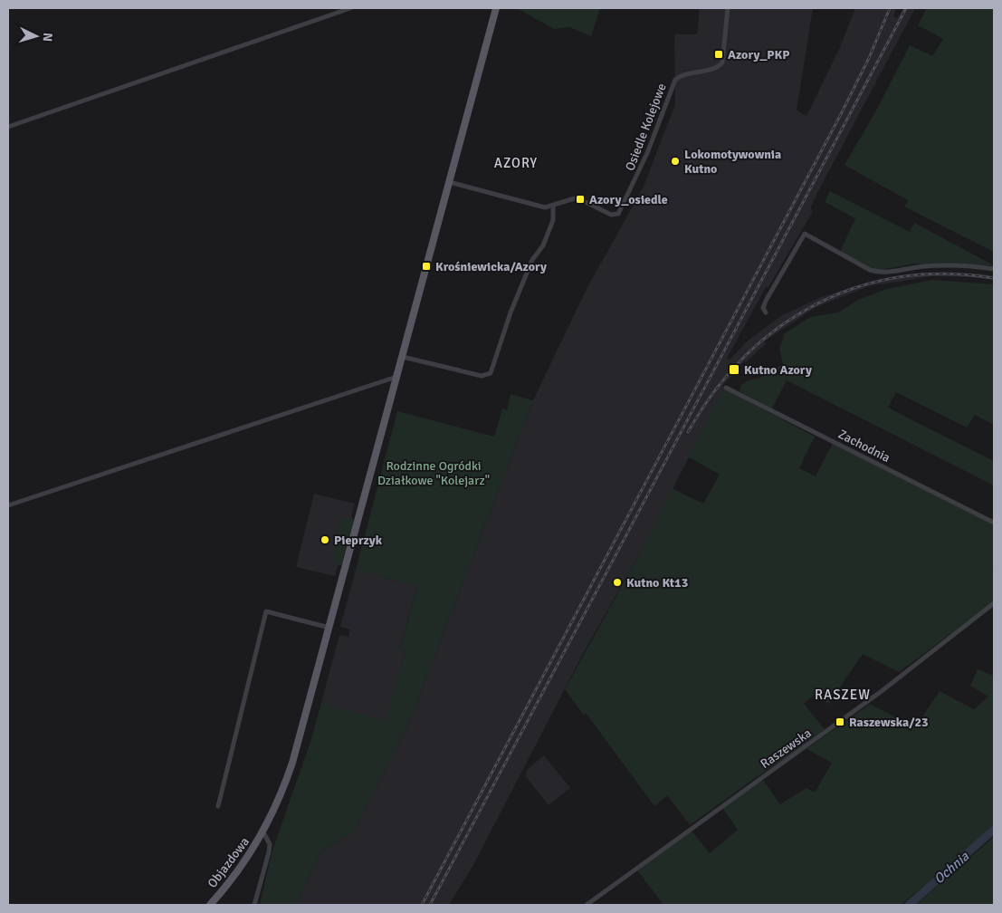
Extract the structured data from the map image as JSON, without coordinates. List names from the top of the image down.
{
  "streets": {
    "main road": ["Objazdowa"],
    "street": ["Osiedle Kolejowe", "Zachodnia", "Raszewska"]
  },
  "crossings": [
    ["Osiedle Kolejowe", "Objazdowa"]
  ],
  "districts": ["AZORY", "RASZEW"],
  "water": ["Ochnia"],
  "parks": ["Rodzinne Ogródki Działkowe \"Kolejarz\""],
  "places": {
    "transit": [
      "Azory_PKP",
      "Azory_osiedle",
      "Krośniewicka/Azory",
      "Kutno Azory",
      "Raszewska/23"
    ],
    "other": ["Lokomotywownia Kutno", "Pieprzyk", "Kutno Kt13"]
  },
  "north": "right"
}
